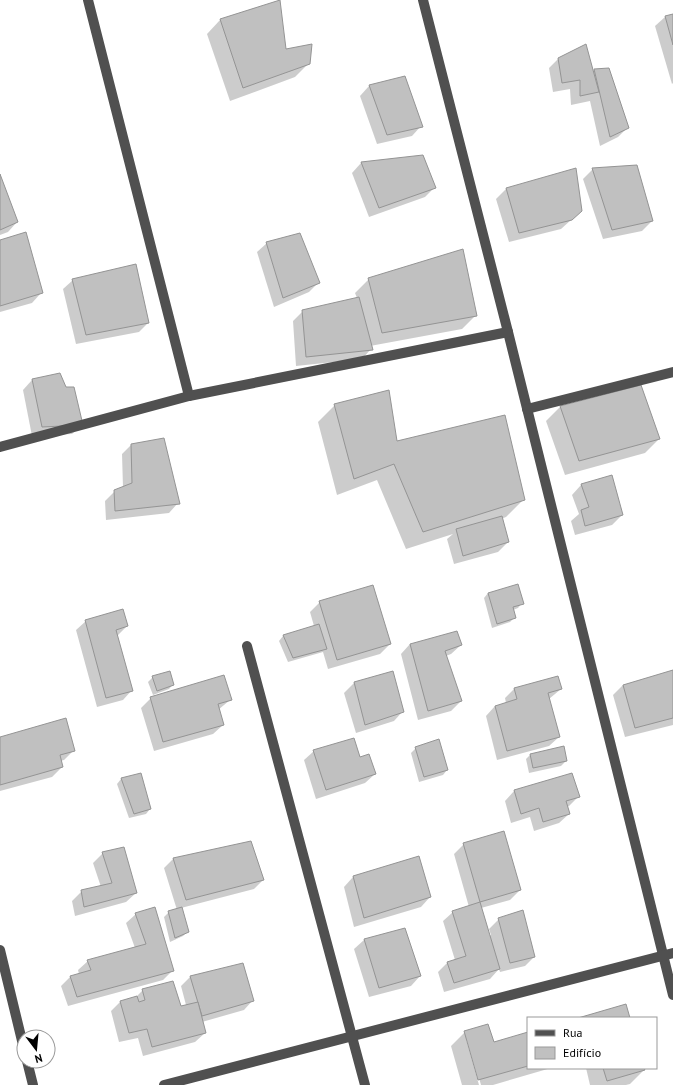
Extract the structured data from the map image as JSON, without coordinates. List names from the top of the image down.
{
  "legend": ["Rua", "Edifício"],
  "north": "bottom"
}
